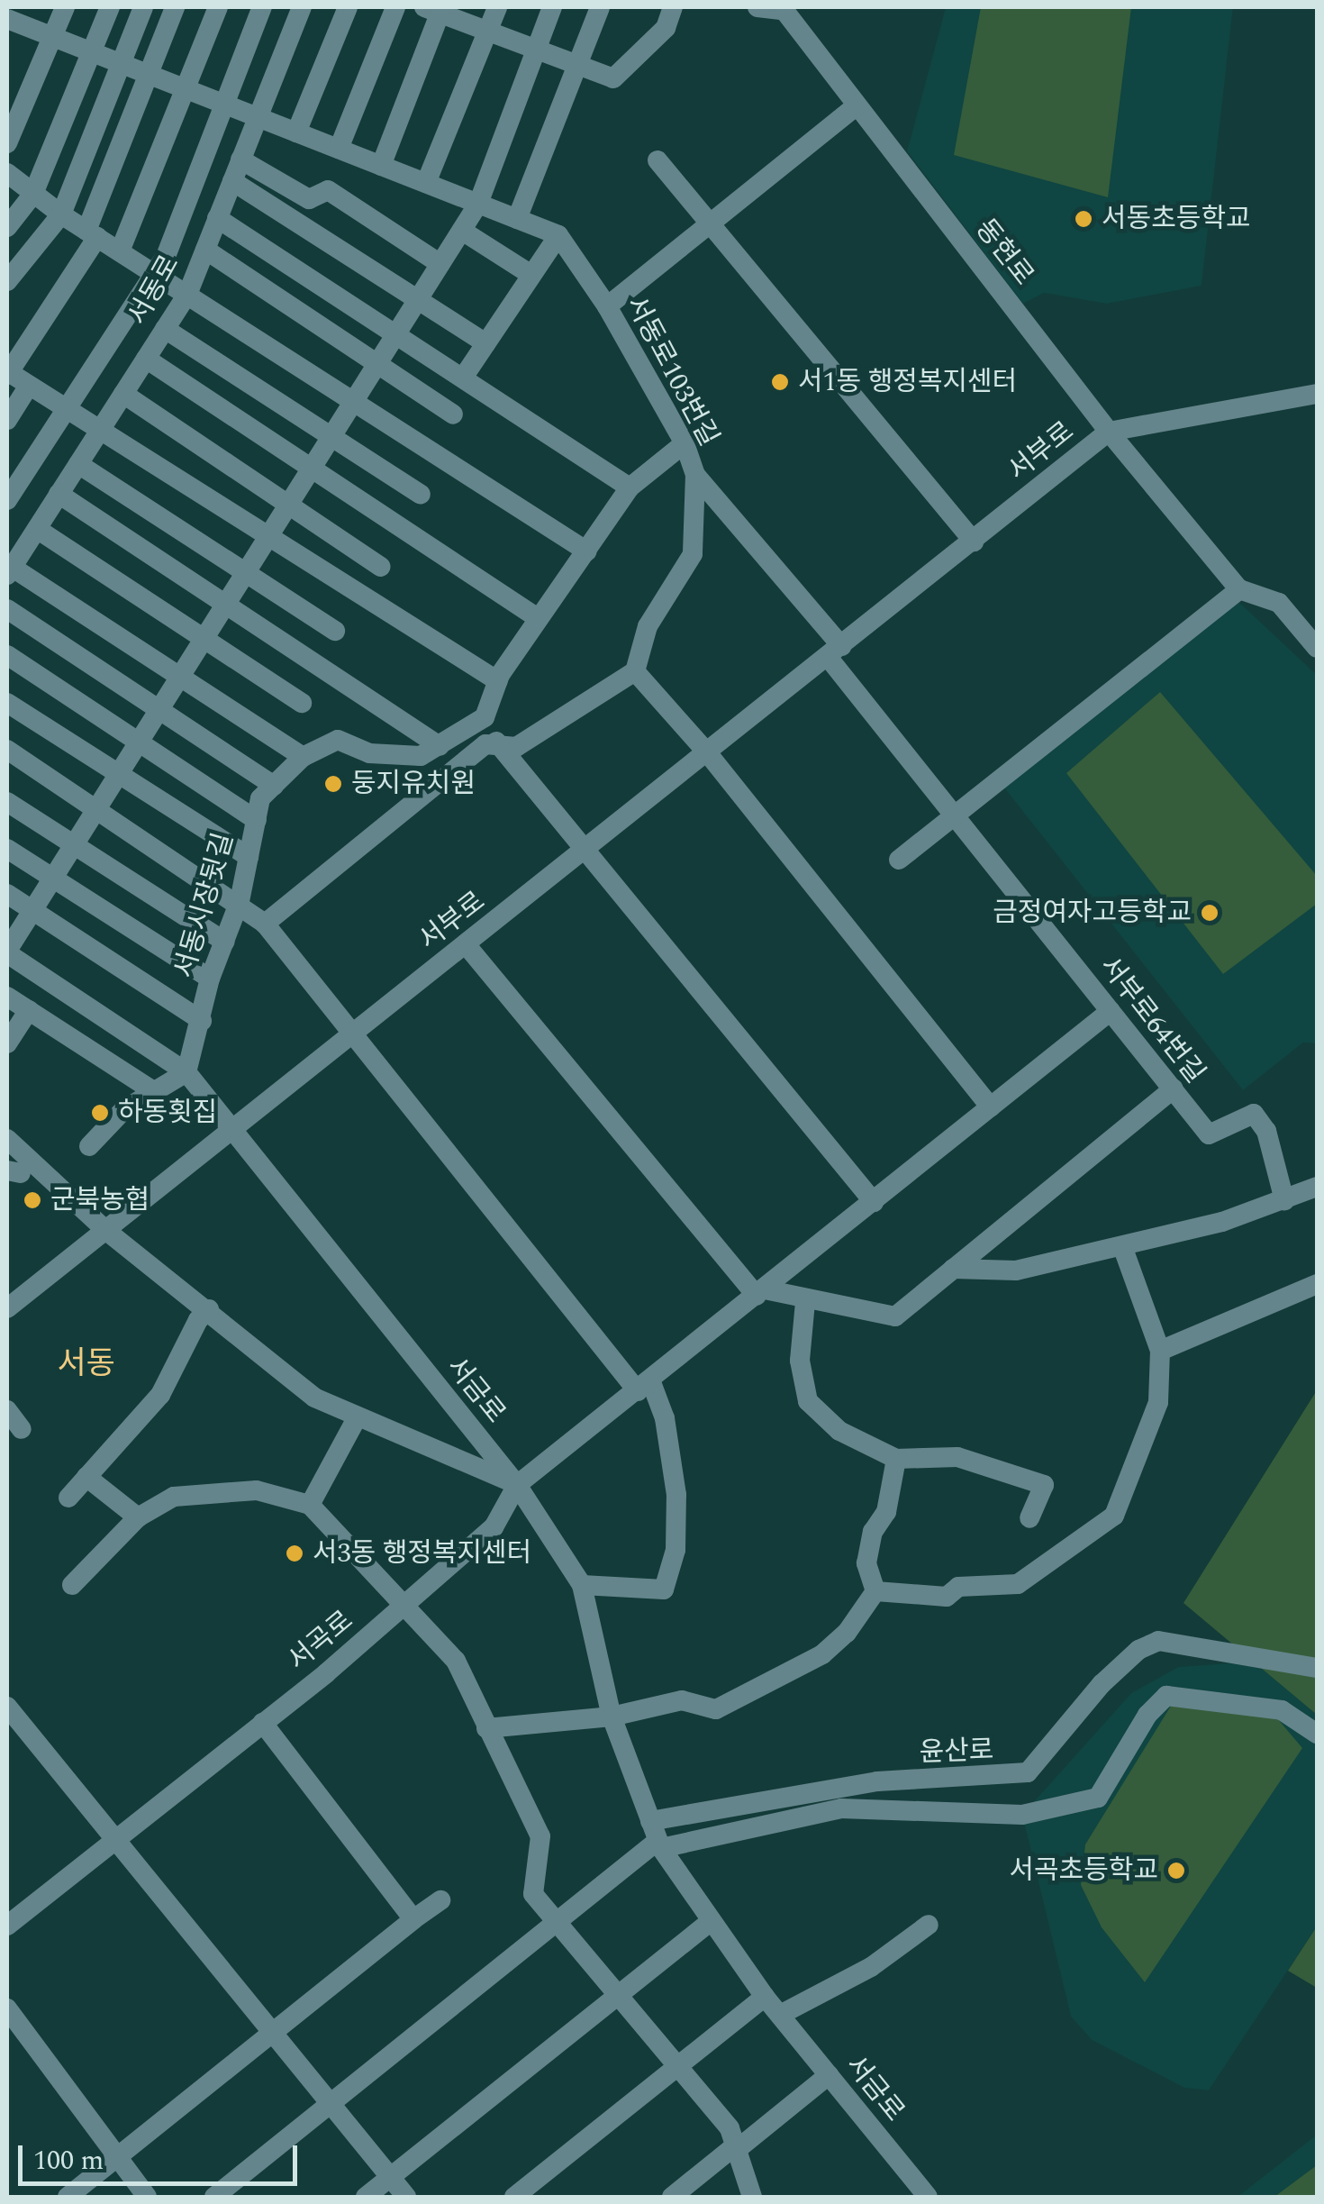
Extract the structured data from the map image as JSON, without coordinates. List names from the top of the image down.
{
  "streets": {
    "street": [
      "동현로",
      "서동로",
      "서동로103번길",
      "서부로",
      "서동시장뒷길",
      "서부로64번길",
      "서금로",
      "서곡로",
      "윤산로"
    ]
  },
  "crossings": [
    ["동현로", "서부로"],
    ["서부로", "서부로64번길"],
    ["서부로", "서금로"],
    ["서부로64번길", "서곡로"],
    ["서금로", "서곡로"],
    ["서금로", "윤산로"]
  ],
  "districts": ["서동"],
  "places": [
    "서동초등학교",
    "서1동 행정복지센터",
    "둥지유치원",
    "금정여자고등학교",
    "하동횟집",
    "군북농협",
    "서3동 행정복지센터",
    "서곡초등학교"
  ],
  "scale_bar": "100 m"
}
